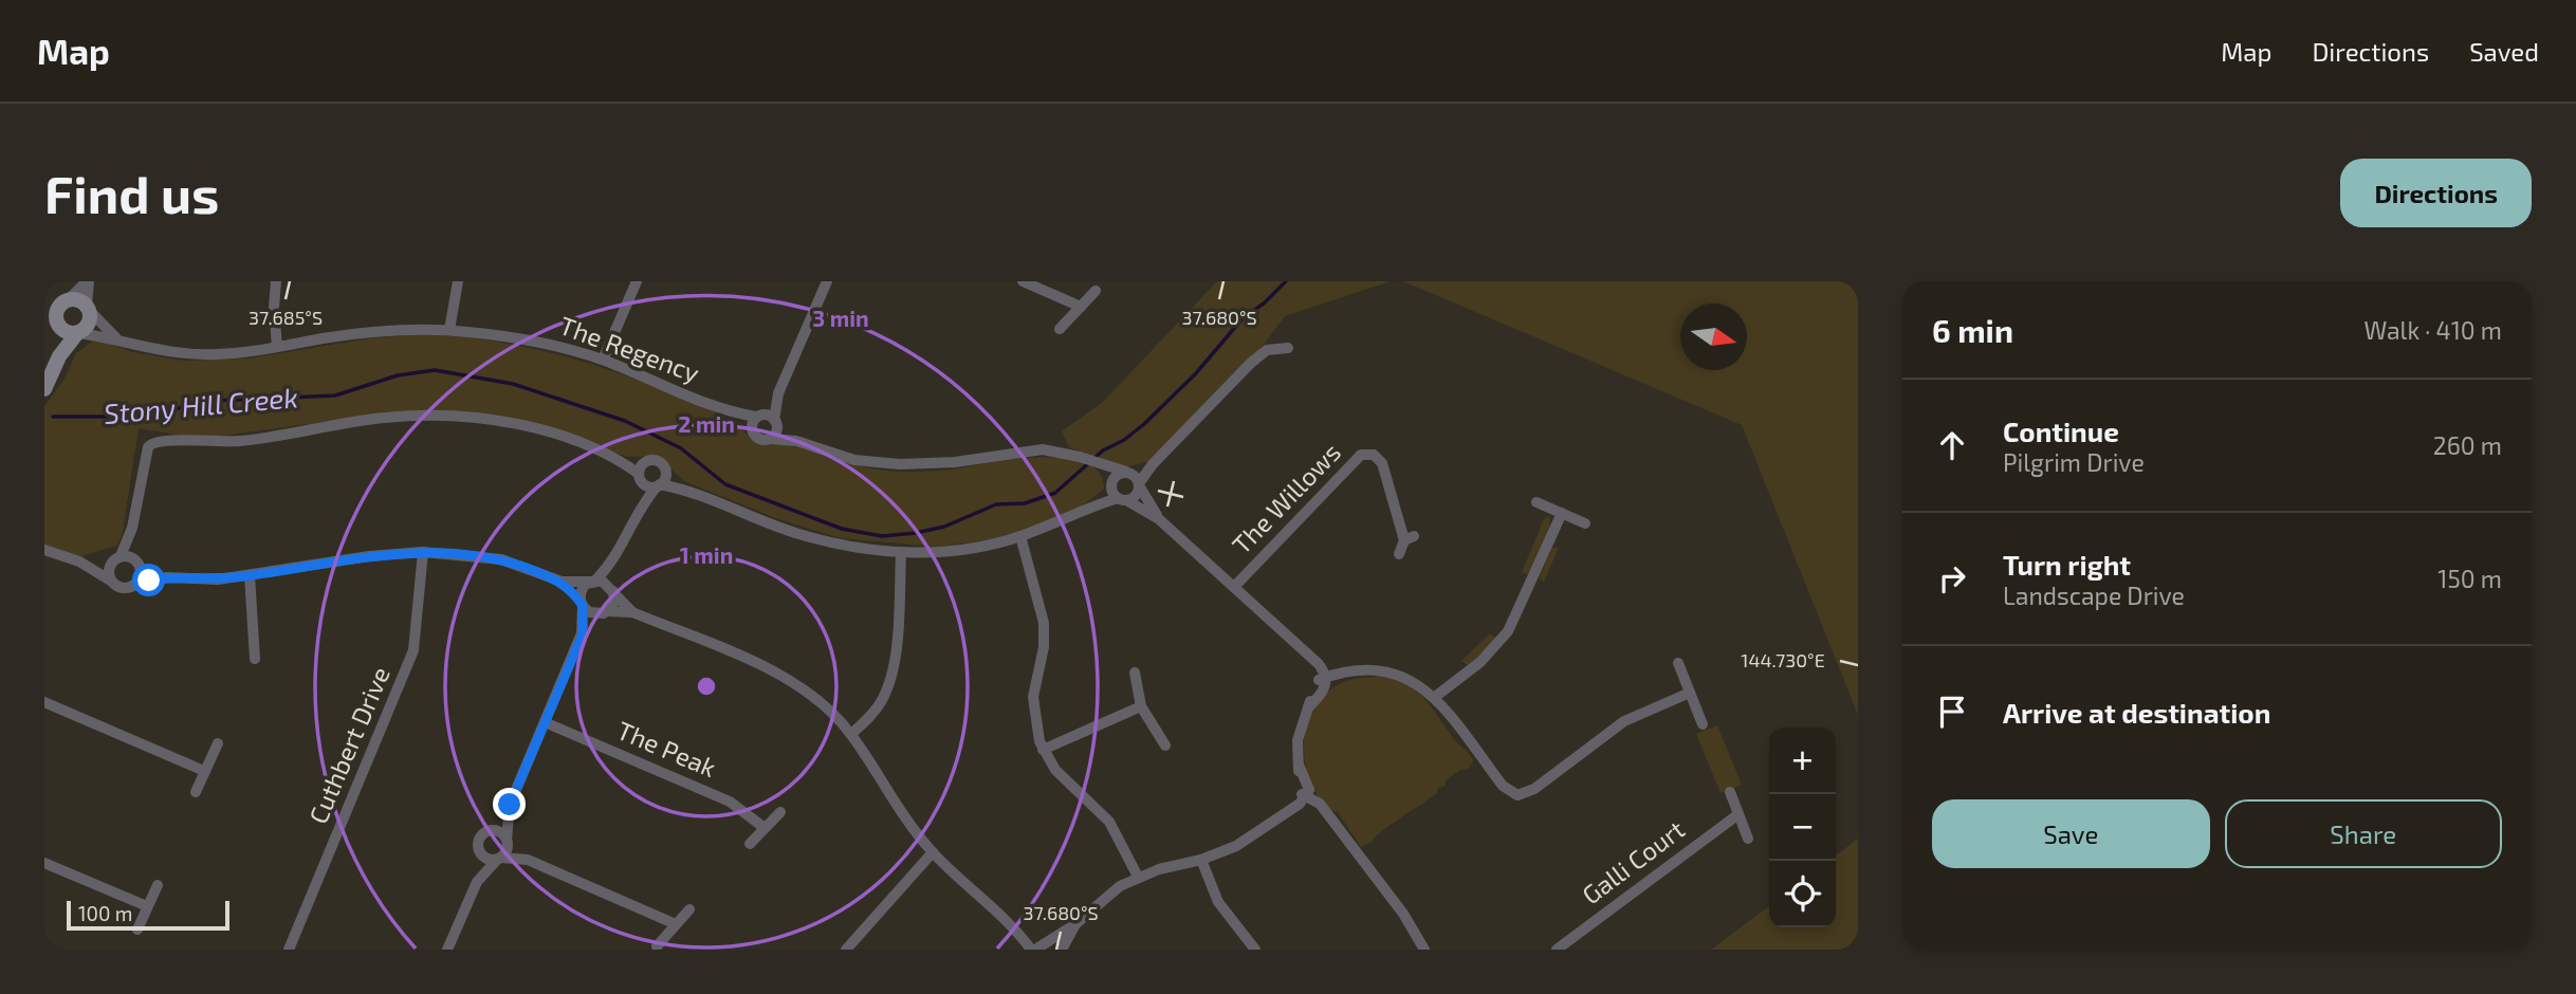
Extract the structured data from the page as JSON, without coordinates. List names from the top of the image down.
{
  "streets": {
    "street": [
      "The Regency",
      "The Willows",
      "Cuthbert Drive",
      "The Peak",
      "Galli Court"
    ]
  },
  "water": ["Stony Hill Creek"],
  "scale_bar": "100 m",
  "north": "right",
  "page": {
    "header": "Map",
    "nav": ["Map", "Directions", "Saved"],
    "buttons": [
      "Directions",
      ["Save", "Share"]
    ],
    "title": "Find us",
    "heading": ["6 min", "Walk · 410 m"],
    "list": [
      ["Continue", "Pilgrim Drive", "260 m"],
      ["Turn right", "Landscape Drive", "150 m"],
      "Arrive at destination"
    ],
    "map_buttons": ["+", "−"],
    "scale": "100 m"
  },
  "coordinates": ["37.685°S", "37.680°S", "144.730°E"],
  "rings": ["3 min", "2 min", "1 min"]
}
